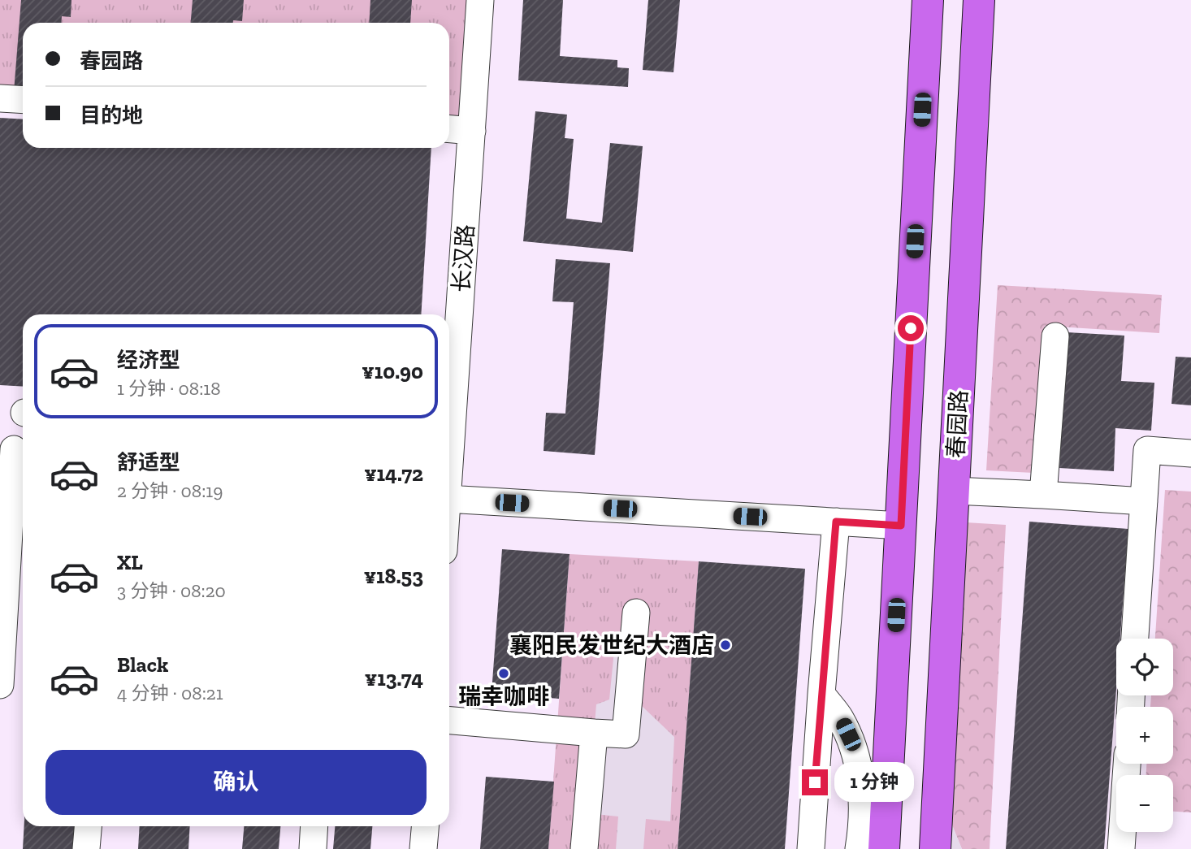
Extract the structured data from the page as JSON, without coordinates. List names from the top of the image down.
{
  "streets": {
    "main road": ["春园路"],
    "street": ["长汉路"]
  },
  "places": ["襄阳民发世纪大酒店", "瑞幸咖啡"],
  "page": {
    "banner": ["春园路", "目的地"],
    "list": [
      {
        "name": "经济型",
        "note": "1 分钟 · 08:18",
        "value": "¥10.90"
      },
      {
        "name": "舒适型",
        "note": "2 分钟 · 08:19",
        "value": "¥14.72"
      },
      {
        "name": "XL",
        "note": "3 分钟 · 08:20",
        "value": "¥18.53"
      },
      {
        "name": "Black",
        "note": "4 分钟 · 08:21",
        "value": "¥13.74"
      }
    ],
    "map_buttons": ["+", "−"],
    "buttons": "确认",
    "bubble": "1 分钟"
  }
}
